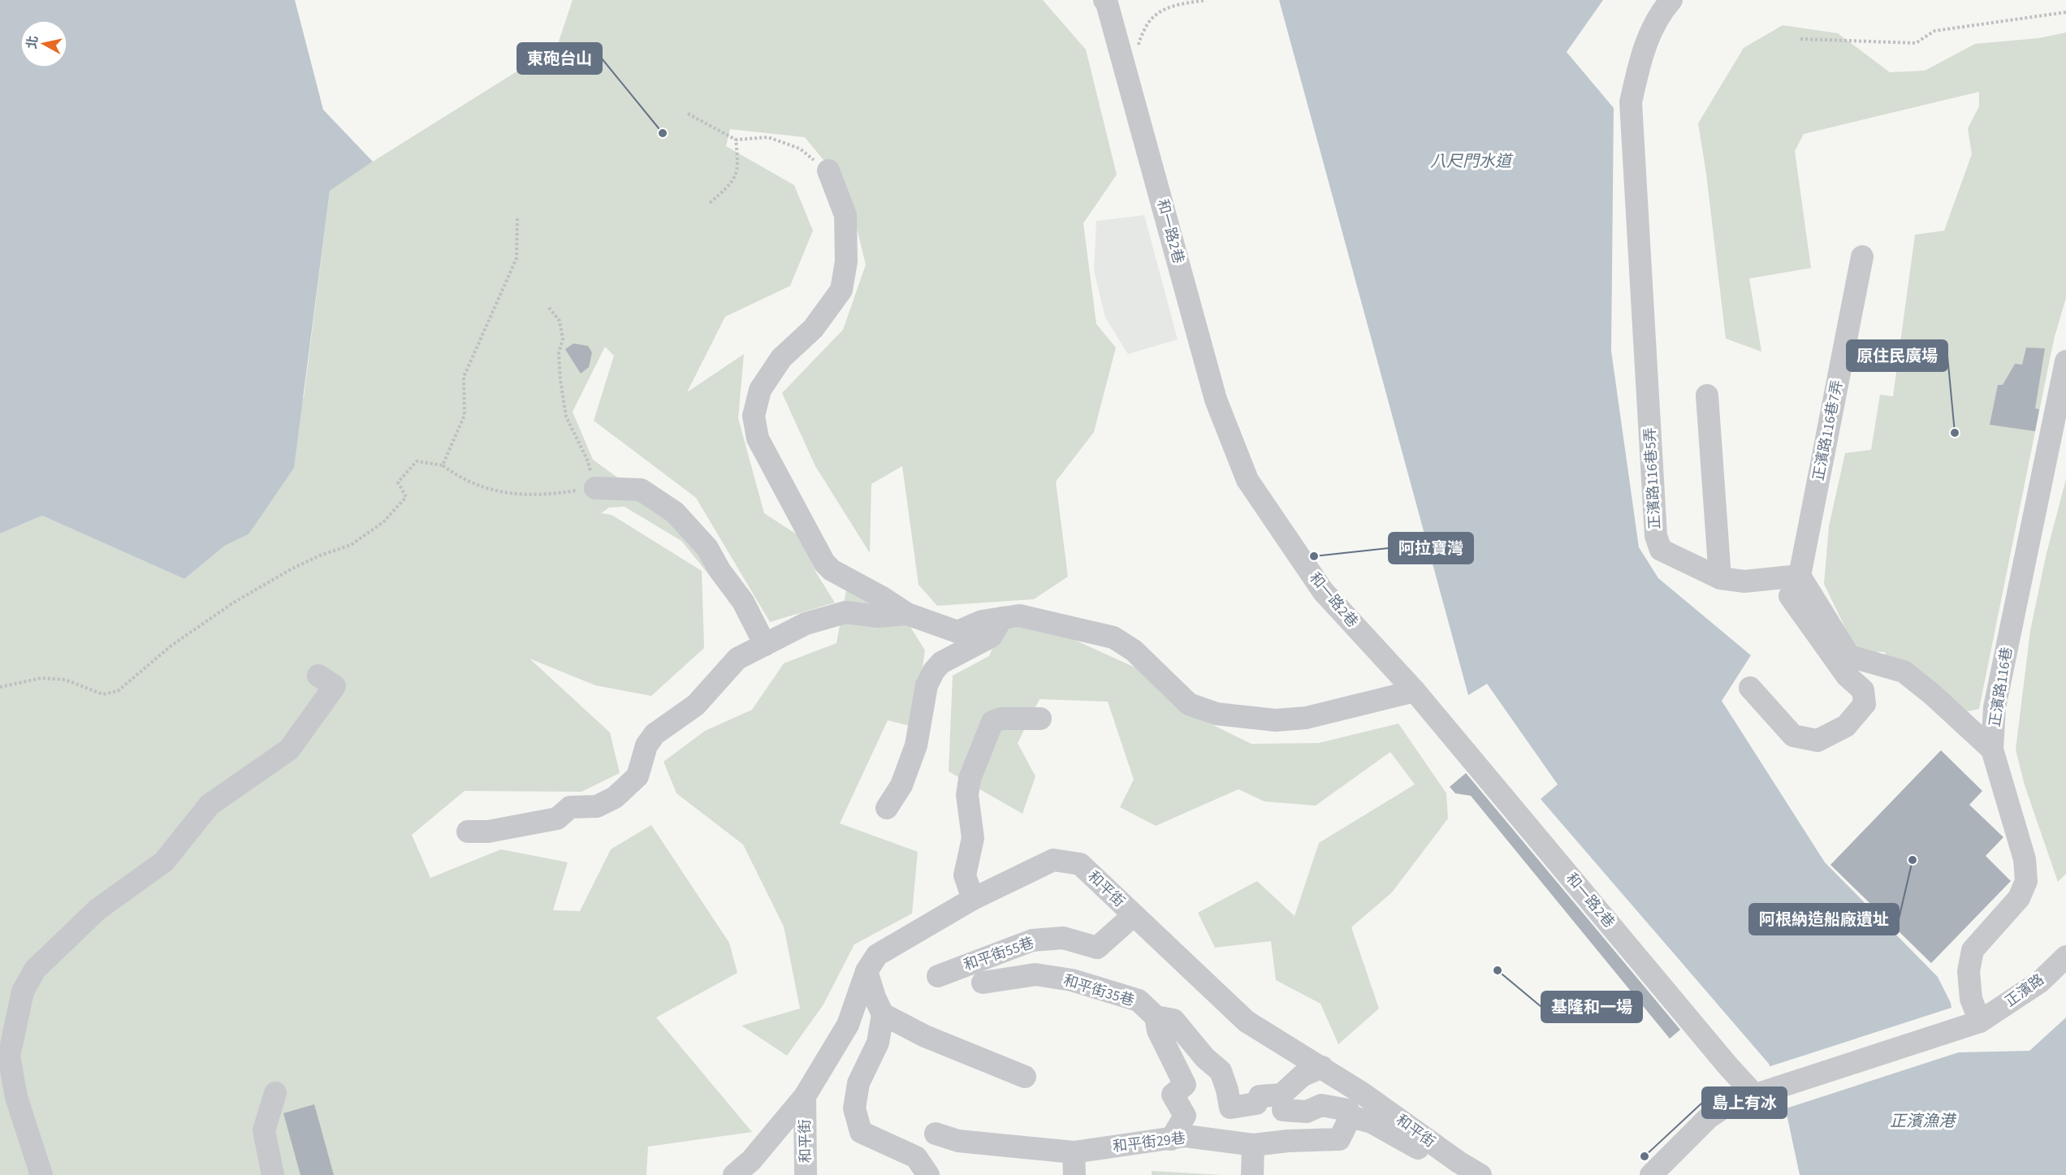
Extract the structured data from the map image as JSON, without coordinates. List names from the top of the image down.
{
  "streets": {
    "street": [
      "和一路2巷",
      "正濱路116巷7弄",
      "正濱路116巷5弄",
      "正濱路116巷",
      "和平街",
      "和平街55巷",
      "和平街35巷",
      "正濱路",
      "和平街29巷"
    ]
  },
  "crossings": [
    ["和一路2巷", "正濱路"],
    ["正濱路116巷7弄", "正濱路116巷5弄"],
    ["正濱路116巷", "正濱路"],
    ["和平街", "和平街55巷"],
    ["和平街", "和平街35巷"]
  ],
  "water": ["八尺門水道", "正濱漁港"],
  "places": [
    "東砲台山",
    "原住民廣場",
    "阿拉寶灣",
    "阿根納造船廠遺址",
    "基隆和一場",
    "島上有冰"
  ],
  "north": "left"
}
